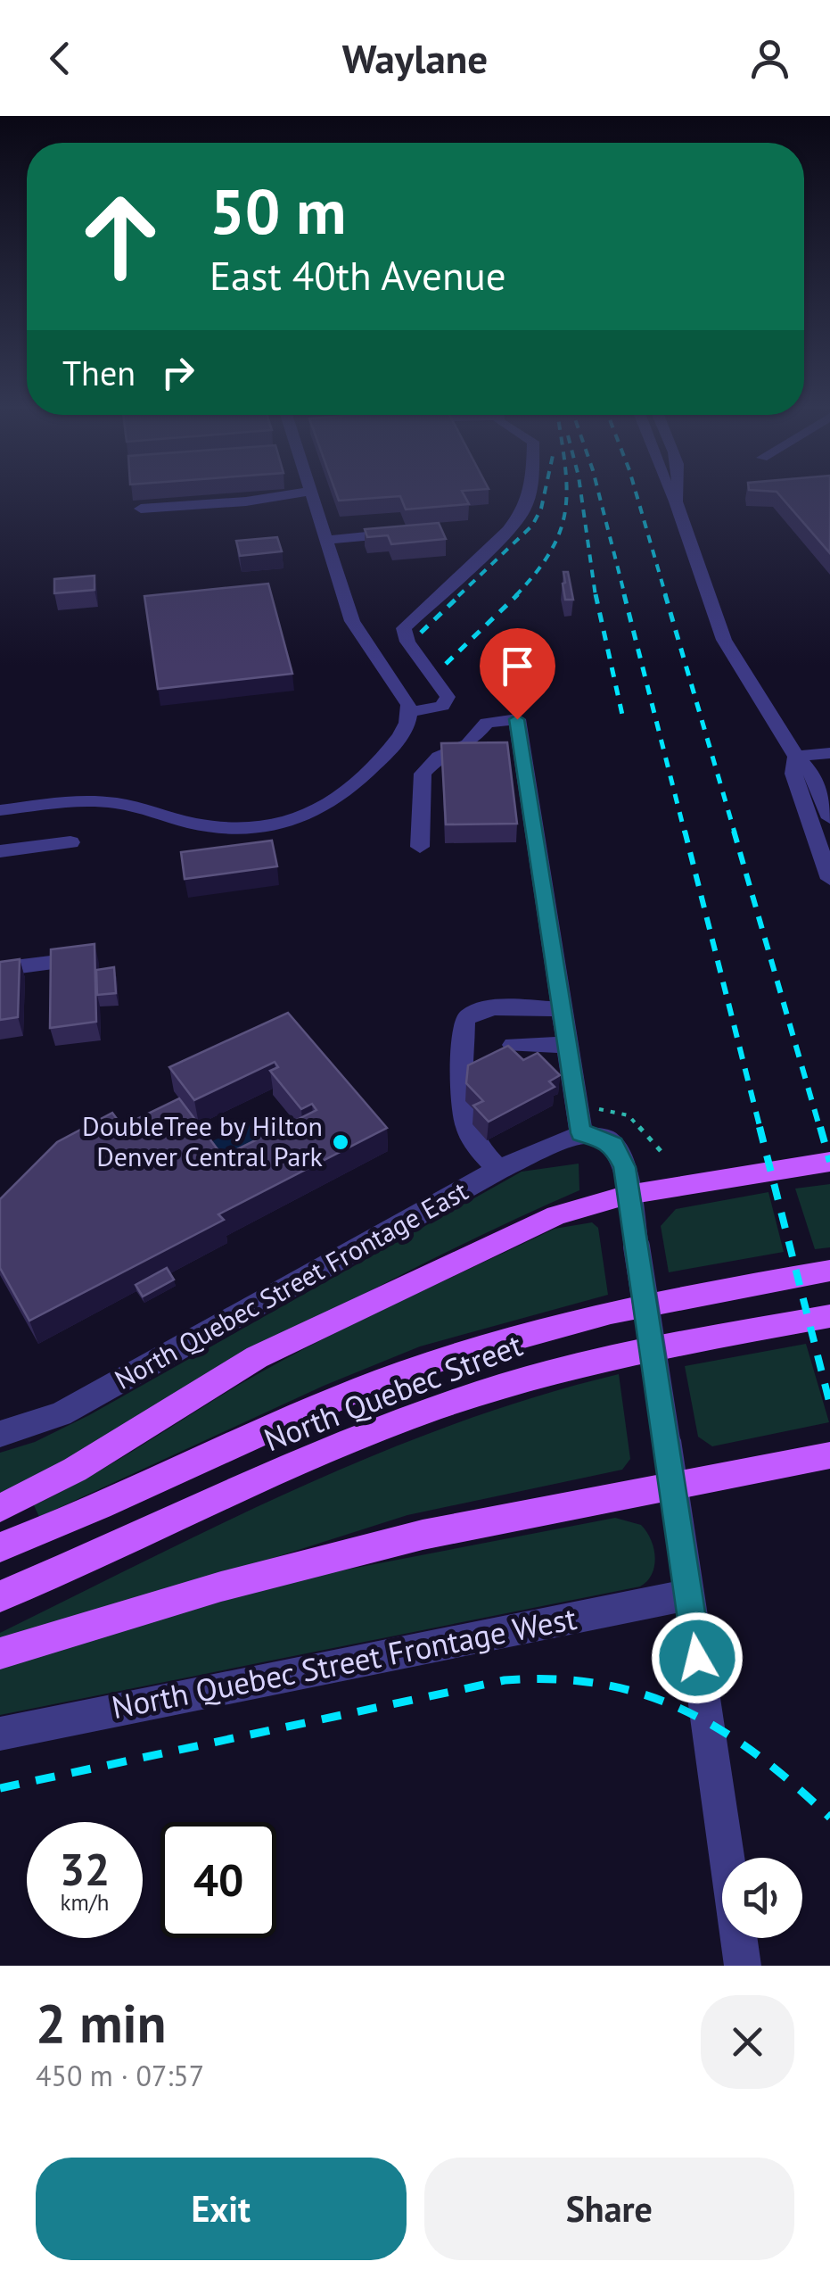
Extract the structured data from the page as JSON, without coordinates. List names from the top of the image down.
{
  "streets": {
    "main road": ["North Quebec Street"],
    "street": ["North Quebec Street Frontage East", "North Quebec Street Frontage West"]
  },
  "places": ["DoubleTree by Hilton Denver Central Park"],
  "page": {
    "header": "Waylane",
    "turn": ["50 m", "East 40th Avenue"],
    "then": "Then",
    "speed": "32 km/h",
    "limit": "40",
    "heading": ["2 min", "450 m · 07:57"],
    "buttons": ["Exit", "Share"]
  }
}
